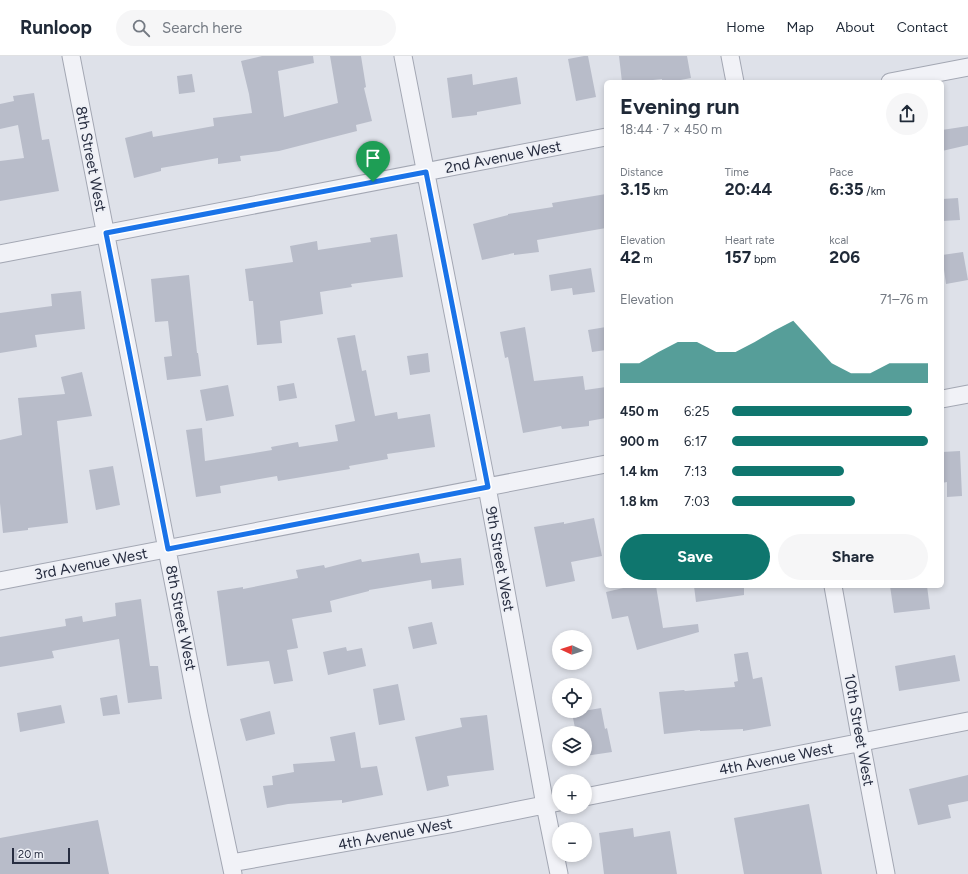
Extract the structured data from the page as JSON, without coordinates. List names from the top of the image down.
{
  "streets": {
    "street": [
      "2nd Avenue West",
      "8th Street West",
      "9th Street West",
      "3rd Avenue West",
      "10th Street West",
      "4th Avenue West"
    ]
  },
  "crossings": [
    ["2nd Avenue West", "8th Street West"],
    ["2nd Avenue West", "9th Street West"],
    ["8th Street West", "3rd Avenue West"],
    ["8th Street West", "4th Avenue West"],
    ["9th Street West", "3rd Avenue West"],
    ["9th Street West", "4th Avenue West"],
    ["10th Street West", "4th Avenue West"]
  ],
  "scale_bar": "20 m",
  "north": "left",
  "page": {
    "header": "Runloop",
    "search": "Search here",
    "nav": [
      "Home",
      "Map",
      "About",
      "Contact"
    ],
    "heading": ["Evening run", "18:44 · 7 × 450 m"],
    "stats": [
      ["Distance", "3.15 km"],
      ["Time", "20:44"],
      ["Pace", "6:35 /km"],
      ["Elevation", "42 m"],
      ["Heart rate", "157 bpm"],
      ["kcal", "206"]
    ],
    "chart": ["Elevation", "71–76 m"],
    "list": [
      {
        "name": "450 m",
        "note": "6:25"
      },
      {
        "name": "900 m",
        "note": "6:17"
      },
      {
        "name": "1.4 km",
        "note": "7:13"
      },
      {
        "name": "1.8 km",
        "note": "7:03"
      }
    ],
    "buttons": ["Save", "Share"],
    "map_buttons": ["+", "−"],
    "scale": "20 m"
  }
}
